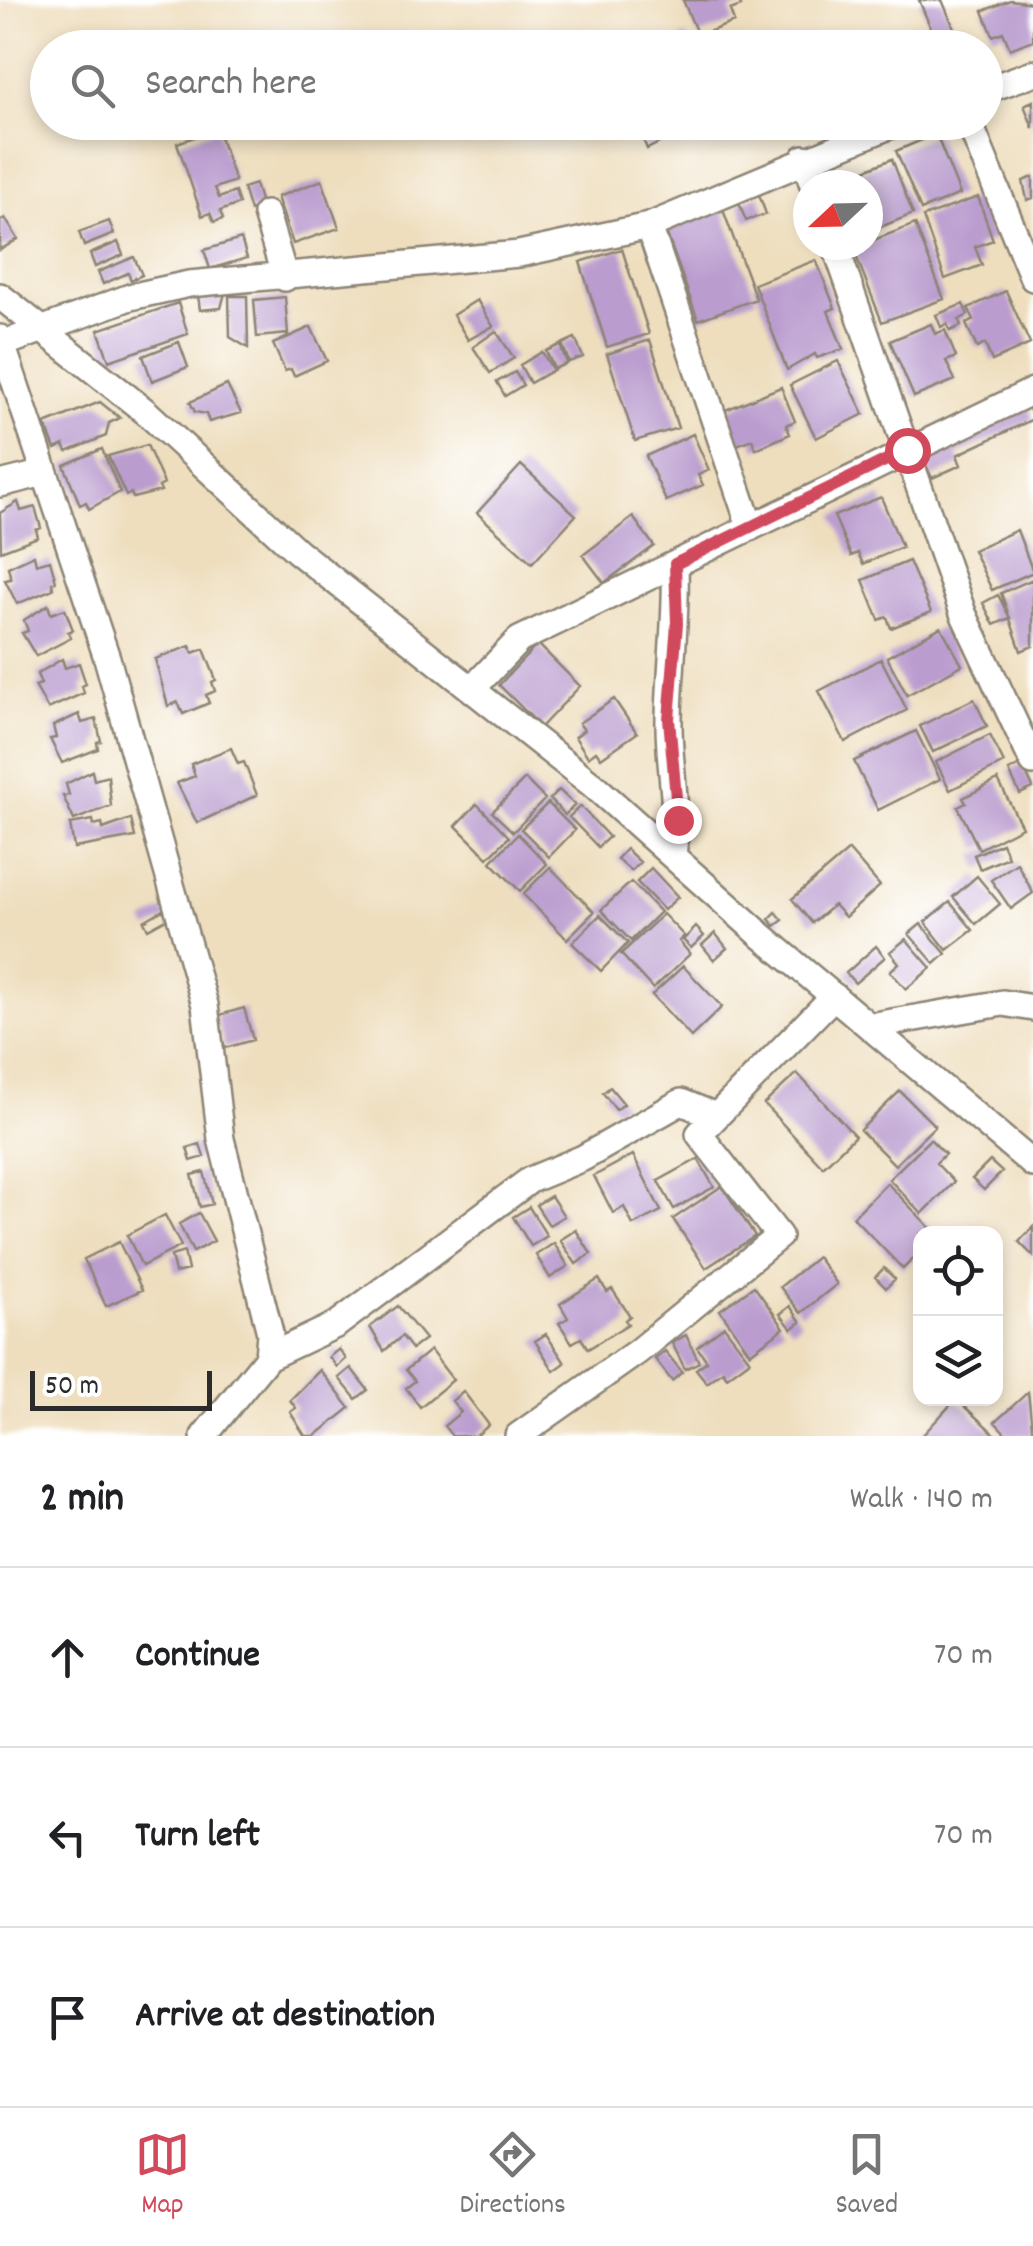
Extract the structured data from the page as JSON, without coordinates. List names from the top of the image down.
{
  "scale_bar": "50 m",
  "north": "left",
  "page": {
    "search": "Search here",
    "scale": "50 m",
    "heading": ["2 min", "Walk · 140 m"],
    "list": [
      ["Continue", "70 m"],
      ["Turn left", "70 m"],
      "Arrive at destination"
    ],
    "nav": ["Map", "Directions", "Saved"]
  }
}
